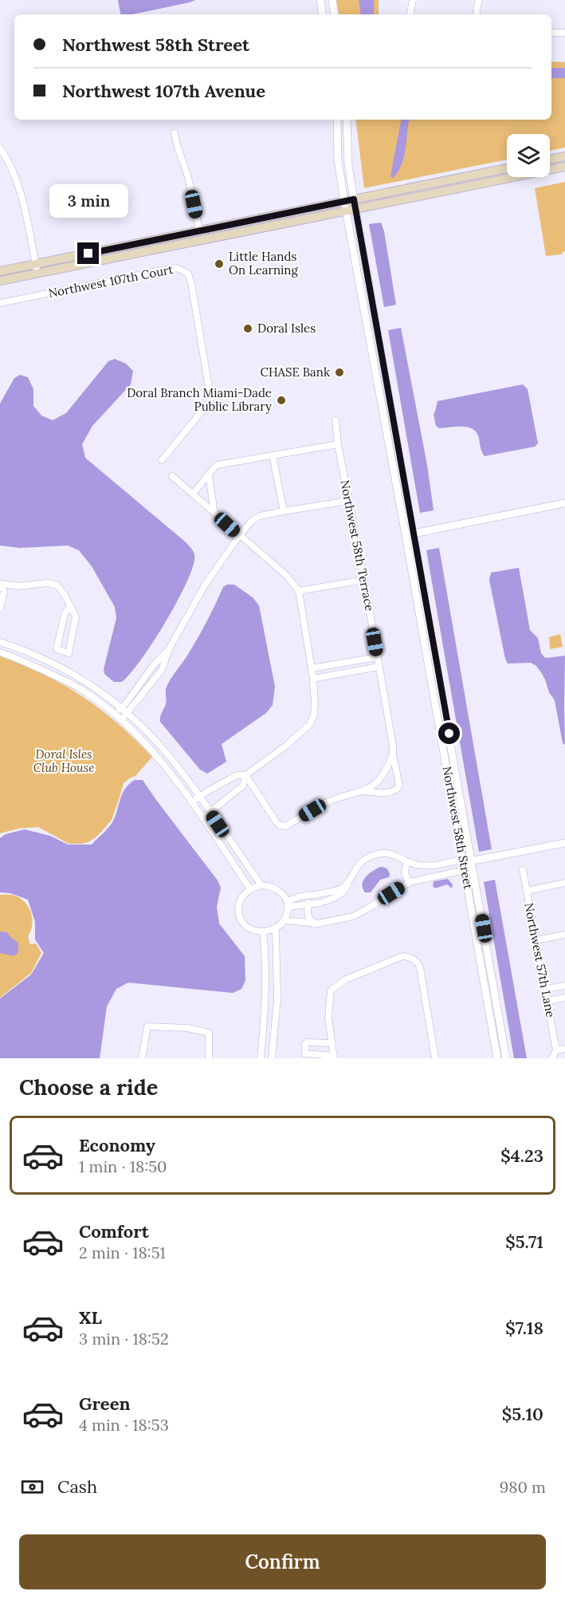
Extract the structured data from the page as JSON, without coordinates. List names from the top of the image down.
{
  "streets": {
    "street": [
      "Northwest 107th Court",
      "Northwest 58th Terrace",
      "Northwest 58th Street",
      "Northwest 57th Lane"
    ]
  },
  "parks": ["Doral Isles Club House"],
  "places": [
    "Little Hands On Learning",
    "Doral Isles",
    "CHASE Bank",
    "Doral Branch Miami-Dade Public Library"
  ],
  "page": {
    "banner": ["Northwest 58th Street", "Northwest 107th Avenue"],
    "bubble": "3 min",
    "heading": "Choose a ride",
    "list": [
      {
        "name": "Economy",
        "note": "1 min · 18:50",
        "value": "$4.23"
      },
      {
        "name": "Comfort",
        "note": "2 min · 18:51",
        "value": "$5.71"
      },
      {
        "name": "XL",
        "note": "3 min · 18:52",
        "value": "$7.18"
      },
      {
        "name": "Green",
        "note": "4 min · 18:53",
        "value": "$5.10"
      }
    ],
    "pay": ["Cash", "980 m"],
    "buttons": "Confirm"
  }
}
